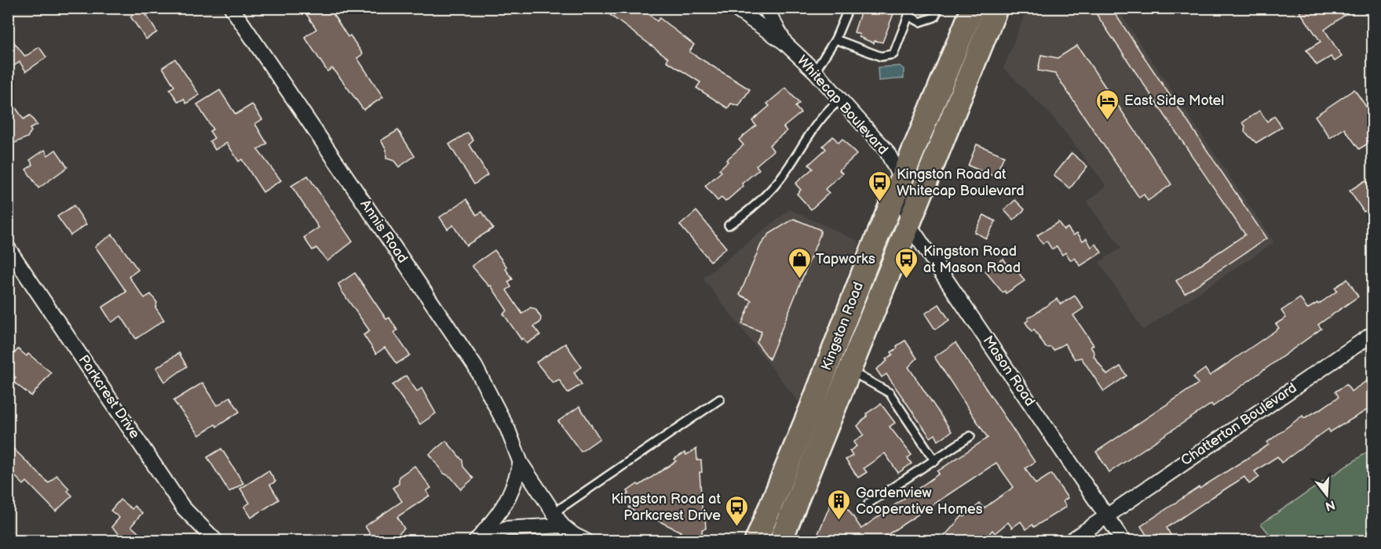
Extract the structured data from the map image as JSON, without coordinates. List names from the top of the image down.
{
  "streets": {
    "main road": ["Kingston Road"],
    "street": [
      "Whitecap Boulevard",
      "Annis Road",
      "Mason Road",
      "Parkcrest Drive",
      "Chatterton Boulevard"
    ]
  },
  "crossings": [
    ["Whitecap Boulevard", "Kingston Road"],
    ["Whitecap Boulevard", "Mason Road"],
    ["Kingston Road", "Mason Road"],
    ["Mason Road", "Chatterton Boulevard"]
  ],
  "places": {
    "hotel": ["East Side Motel"],
    "bus stop": ["Kingston Road at Whitecap Boulevard", "Kingston Road at Mason Road", "Kingston Road at Parkcrest Drive"],
    "shop": ["Tapworks"],
    "building": ["Gardenview Cooperative Homes"]
  },
  "north": "bottom"
}
